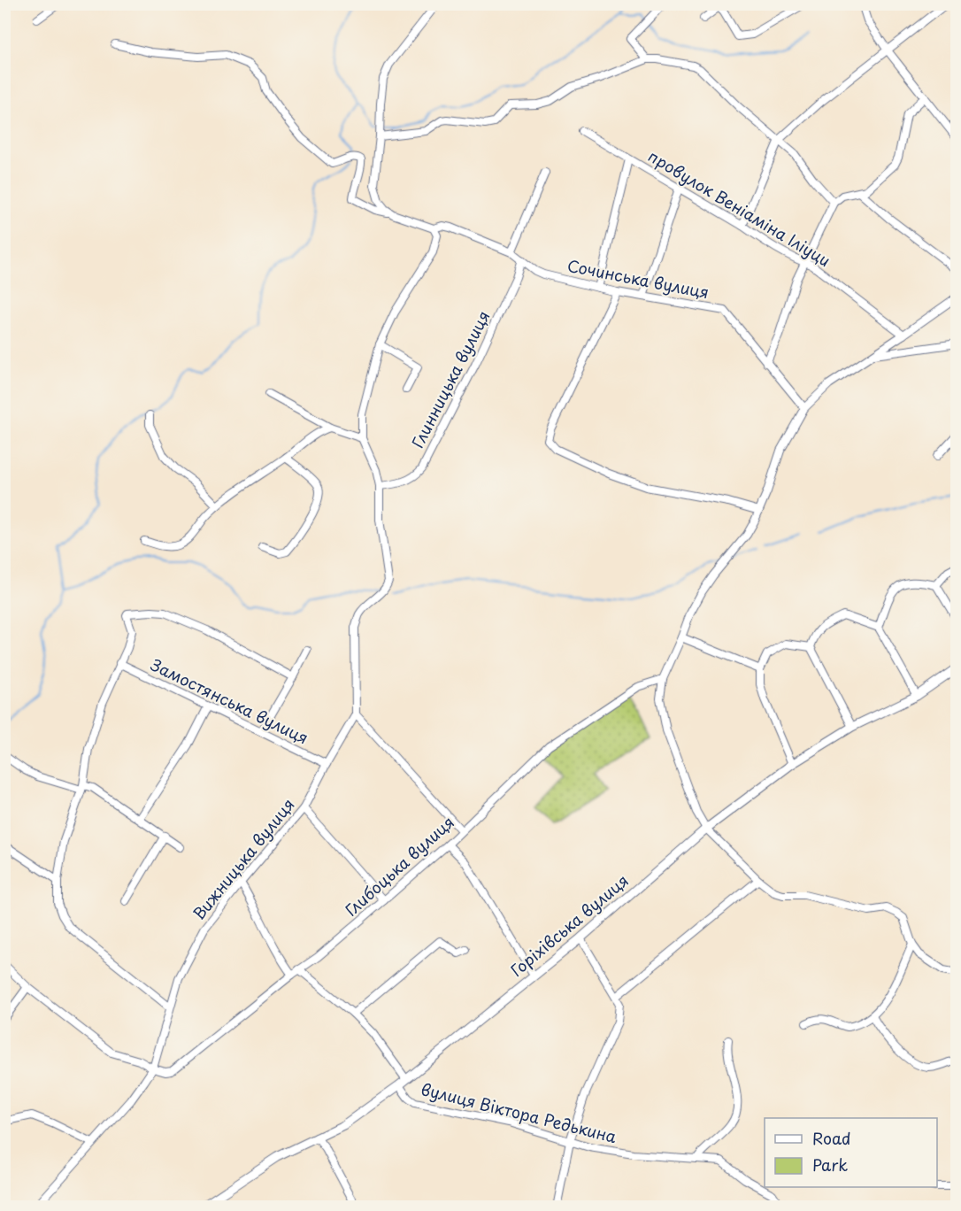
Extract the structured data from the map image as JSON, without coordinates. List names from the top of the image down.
{
  "streets": {
    "street": [
      "провулок Веніаміна Іліуци",
      "Сочинська вулиця",
      "Глинницька вулиця",
      "Замостянська вулиця",
      "Вижницька вулиця",
      "Глибоцька вулиця",
      "Горіхівська вулиця",
      "вулиця Віктора Редькина"
    ]
  },
  "crossings": [
    ["Сочинська вулиця", "Глинницька вулиця"],
    ["Замостянська вулиця", "Вижницька вулиця"],
    ["Вижницька вулиця", "Глибоцька вулиця"],
    ["Глибоцька вулиця", "вулиця Віктора Редькина"],
    ["Горіхівська вулиця", "вулиця Віктора Редькина"]
  ],
  "legend": ["Road", "Park"]
}
